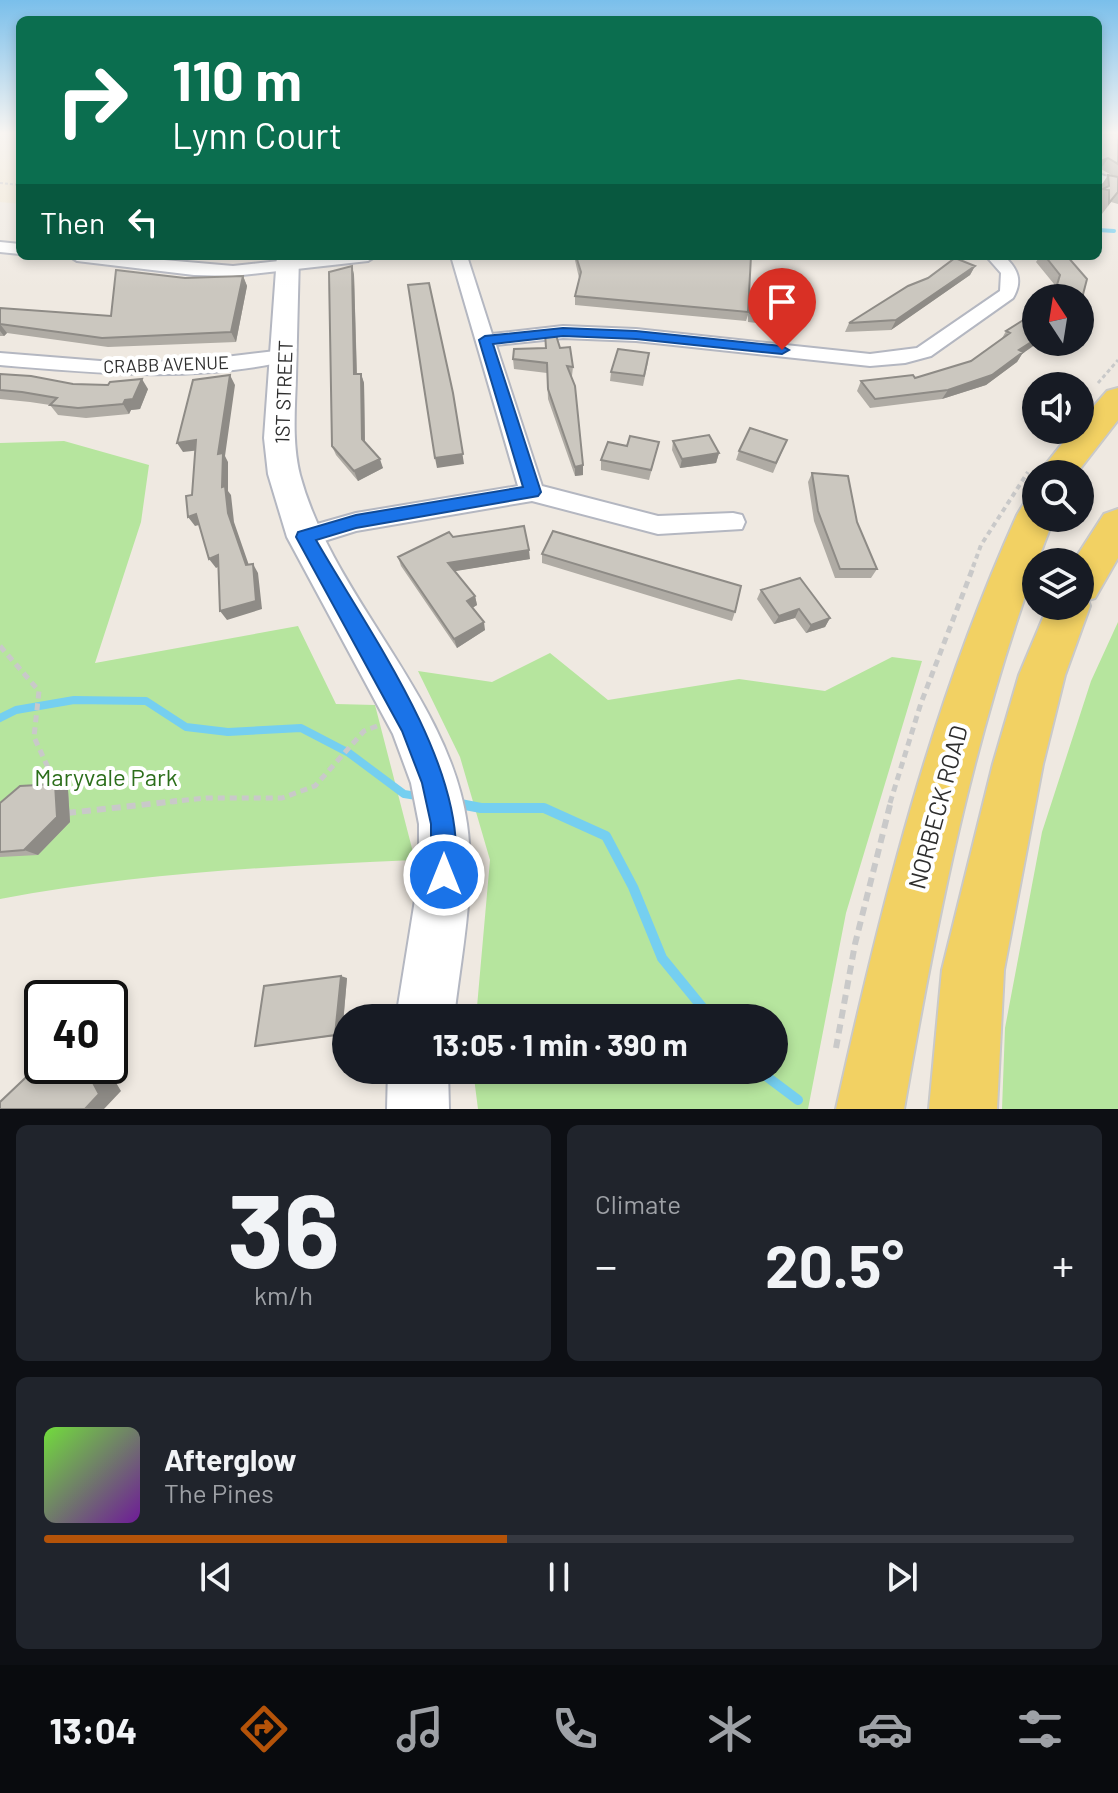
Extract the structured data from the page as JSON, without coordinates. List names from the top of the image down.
{
  "streets": {
    "main road": ["NORBECK ROAD"],
    "street": ["CRABB AVENUE", "1ST STREET"]
  },
  "crossings": [
    ["CRABB AVENUE", "1ST STREET"]
  ],
  "parks": ["Maryvale Park"],
  "north": "top",
  "page": {
    "turn": ["110 m", "Lynn Court"],
    "then": "Then",
    "limit": "40",
    "trip": "13:05 · 1 min · 390 m",
    "tile": [
      ["36", "km/h"],
      "Climate"
    ],
    "heat": ["−", "20.5°", "+"],
    "song": ["Afterglow", "The Pines"],
    "tabs": "13:04"
  }
}
